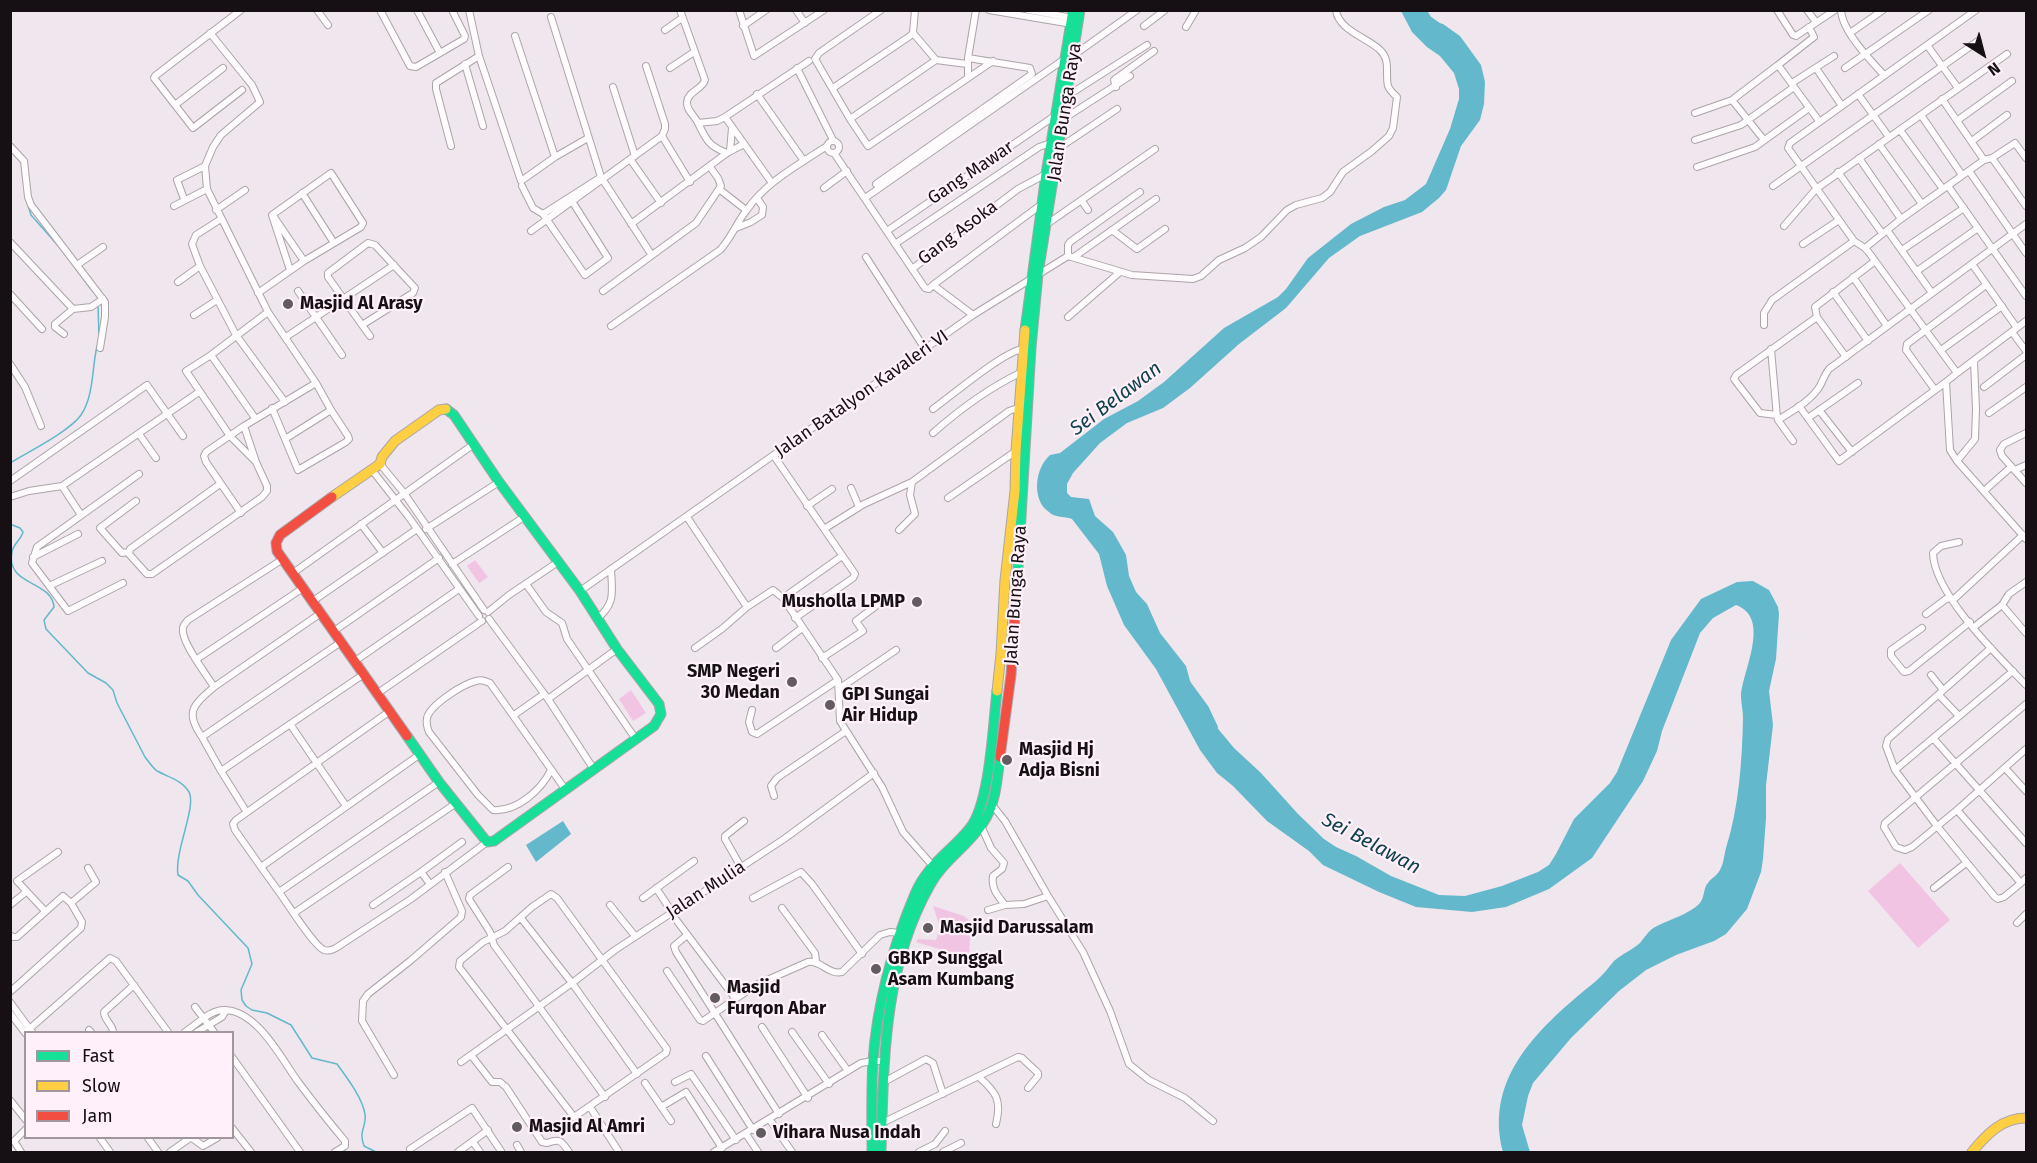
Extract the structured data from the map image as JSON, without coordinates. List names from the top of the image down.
{
  "streets": {
    "main road": ["Jalan Bunga Raya"],
    "street": [
      "Gang Mawar",
      "Gang Asoka",
      "Jalan Batalyon Kavaleri VI",
      "Jalan Mulia"
    ]
  },
  "crossings": [
    ["Jalan Bunga Raya", "Gang Mawar"],
    ["Jalan Bunga Raya", "Gang Asoka"],
    ["Jalan Bunga Raya", "Jalan Batalyon Kavaleri VI"],
    ["Gang Asoka", "Jalan Batalyon Kavaleri VI"]
  ],
  "water": ["Sei Belawan"],
  "places": [
    "Masjid Al Arasy",
    "Musholla LPMP",
    "SMP Negeri 30 Medan",
    "GPI Sungai Air Hidup",
    "Masjid Hj Adja Bisni",
    "Masjid Darussalam",
    "GBKP Sunggal Asam Kumbang",
    "Masjid Furqon Abar",
    "Masjid Al Amri",
    "Vihara Nusa Indah"
  ],
  "legend": ["Fast", "Slow", "Jam"],
  "north": "bottom right"
}
